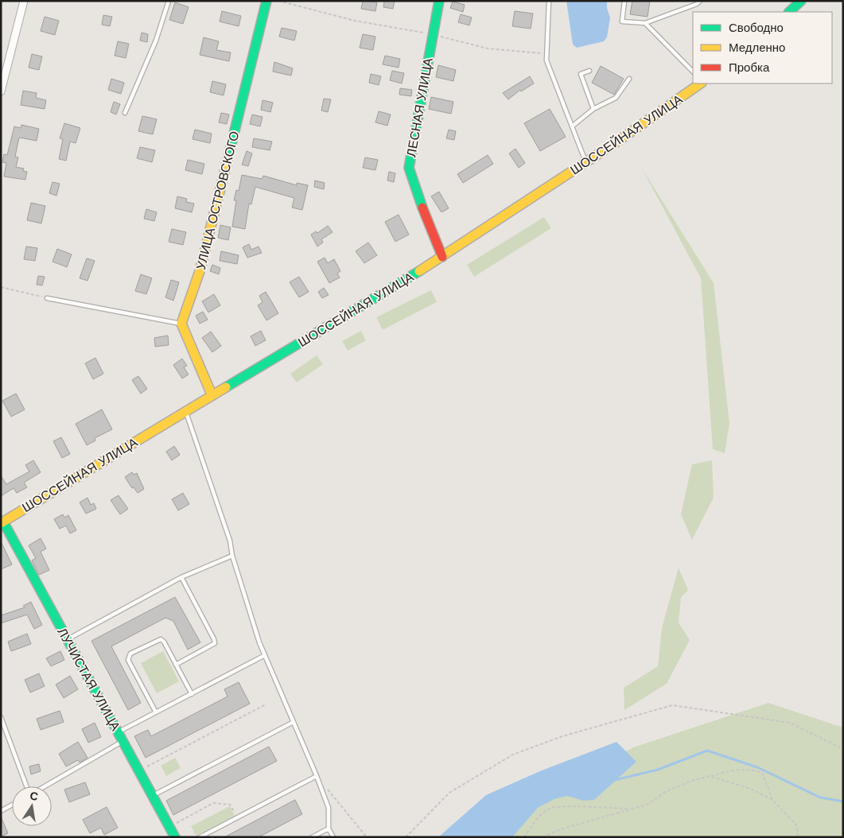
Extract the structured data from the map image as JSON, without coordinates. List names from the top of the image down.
{
  "streets": {
    "street": [
      "ЛЕСНАЯ УЛИЦА",
      "ШОССЕЙНАЯ УЛИЦА",
      "УЛИЦА ОСТРОВСКОГО",
      "ЛУЧИСТАЯ УЛИЦА"
    ]
  },
  "crossings": [
    ["ЛЕСНАЯ УЛИЦА", "ШОССЕЙНАЯ УЛИЦА"],
    ["ШОССЕЙНАЯ УЛИЦА", "ЛУЧИСТАЯ УЛИЦА"]
  ],
  "legend": ["Свободно", "Медленно", "Пробка"],
  "north": "top"
}
